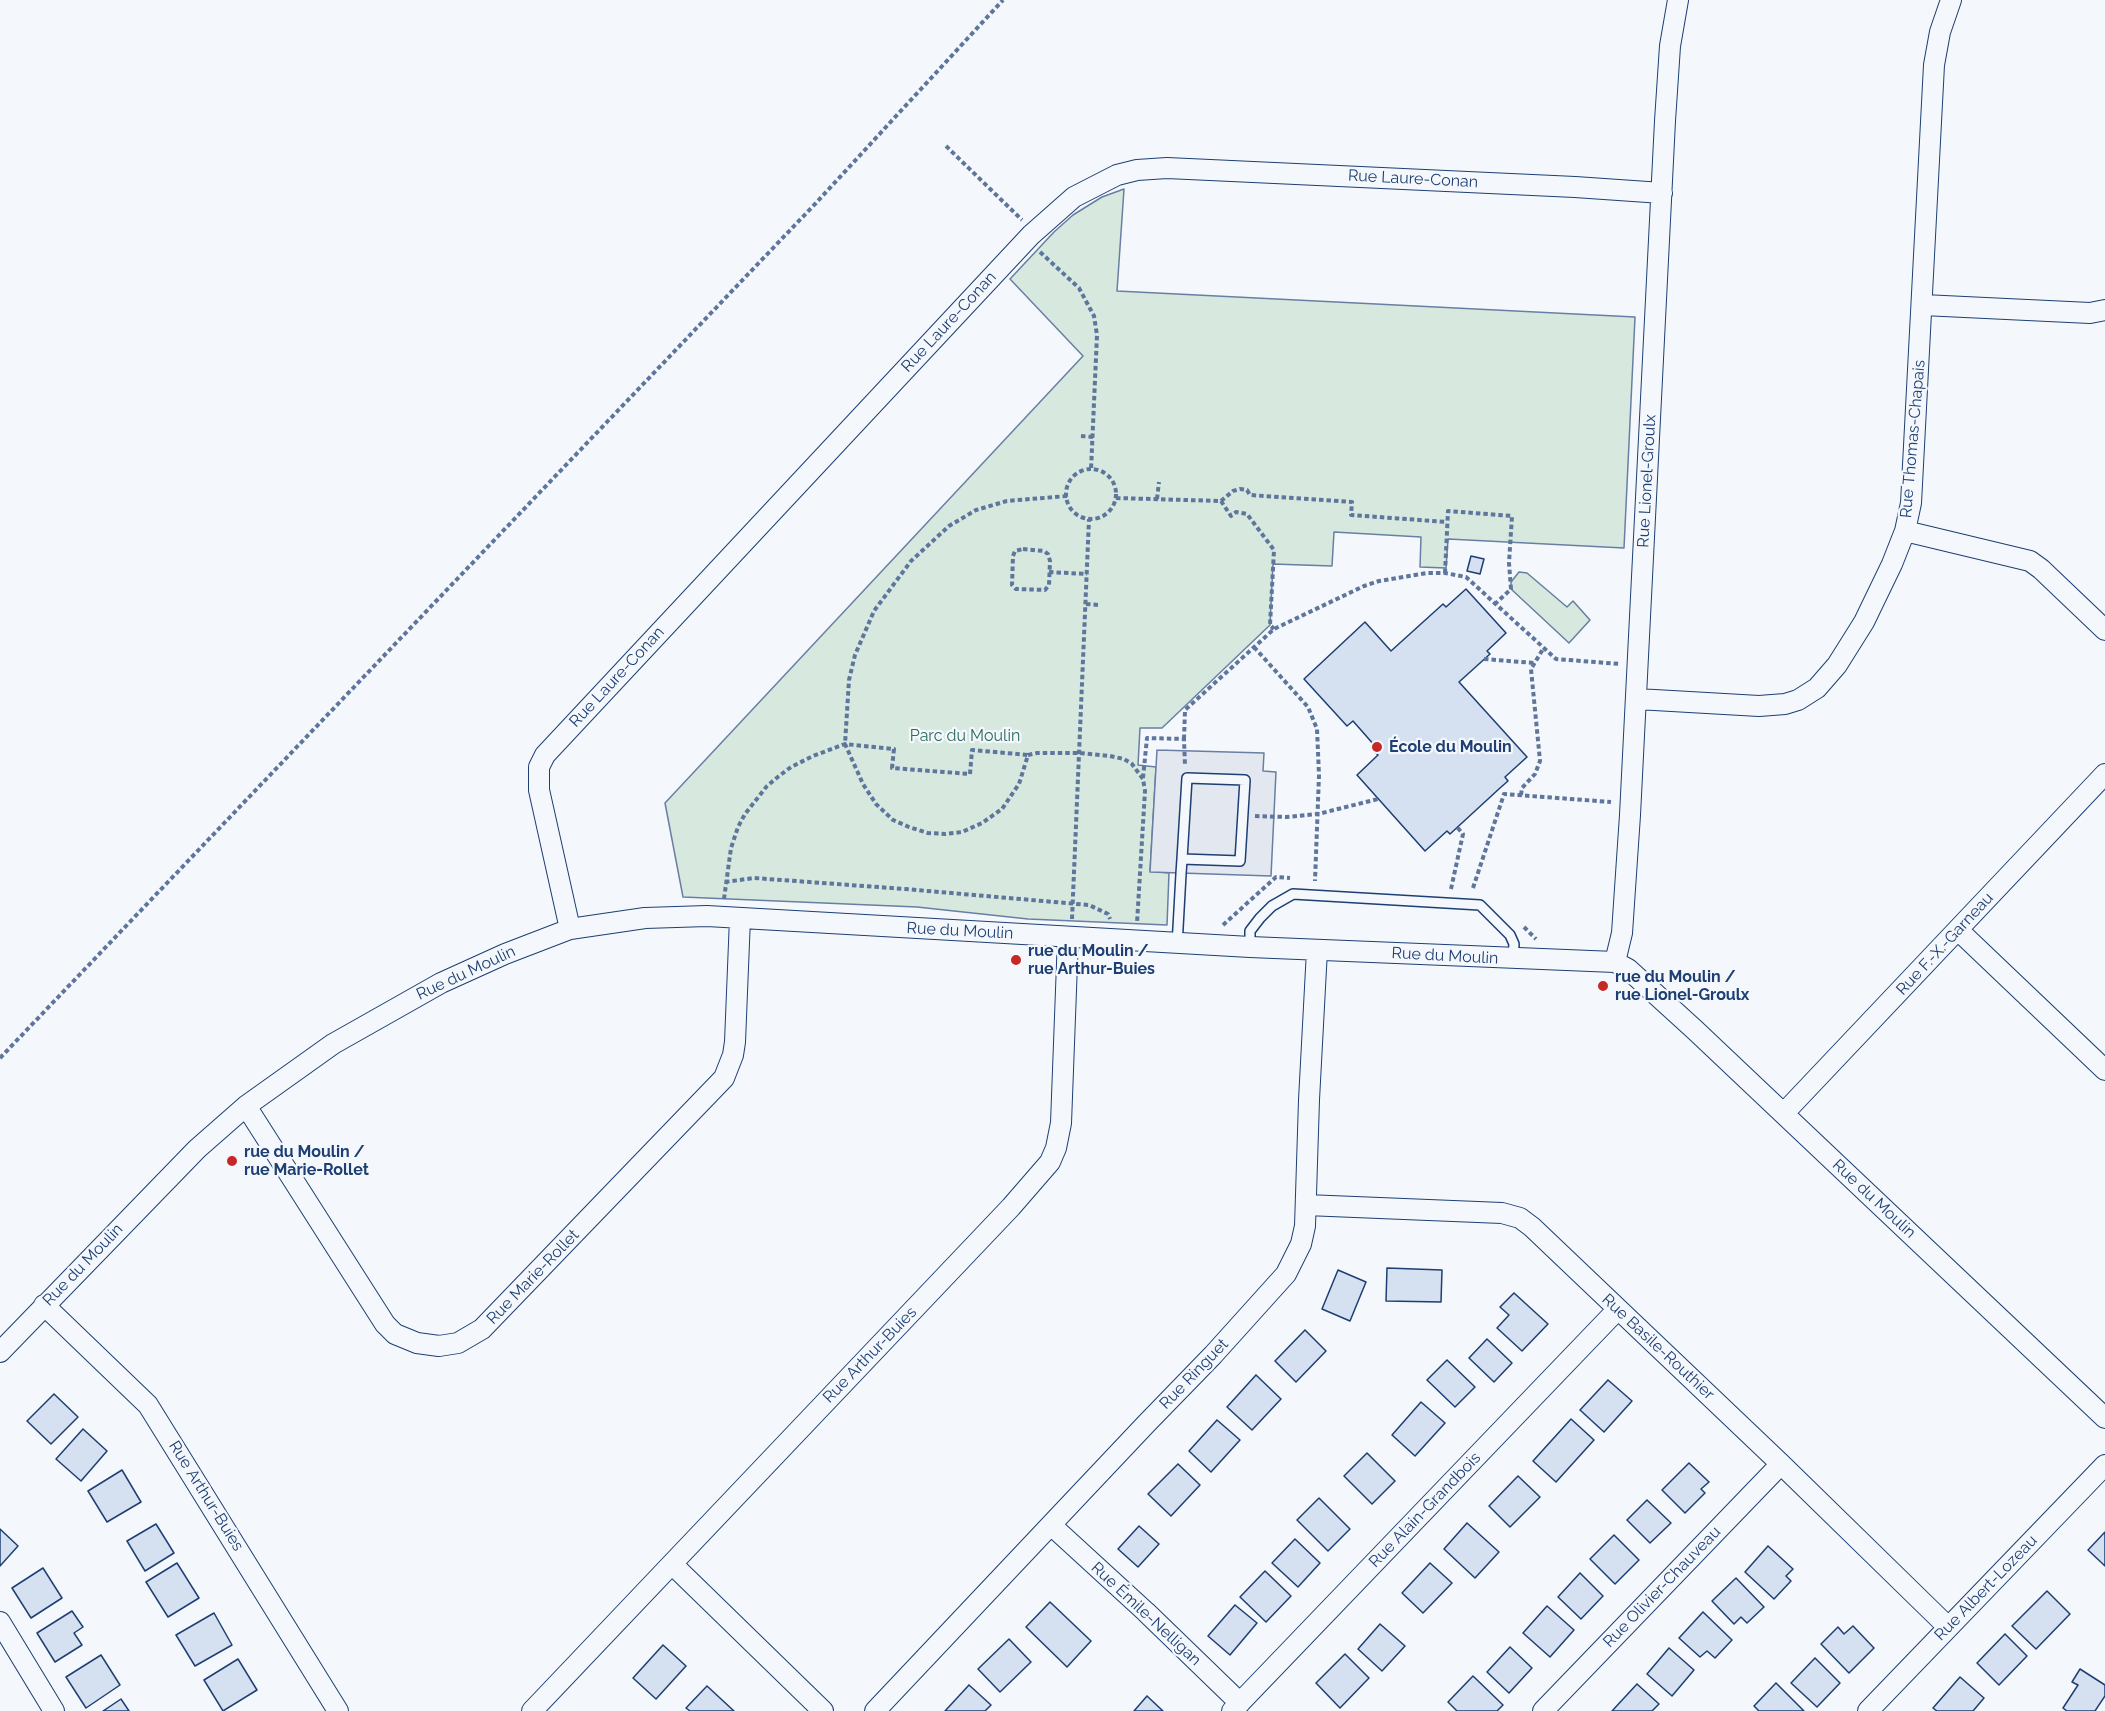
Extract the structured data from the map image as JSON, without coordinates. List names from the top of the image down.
{
  "streets": {
    "street": [
      "Rue Laure-Conan",
      "Rue Thomas-Chapais",
      "Rue Lionel-Groulx",
      "Rue du Moulin",
      "Rue F.-X.-Garneau",
      "Rue Marie-Rollet",
      "Rue Basile-Routhier",
      "Rue Arthur-Buies",
      "Rue Ringuet",
      "Rue Alain-Grandbois",
      "Rue Olivier-Chauveau",
      "Rue Albert-Lozeau",
      "Rue Émile-Nelligan"
    ]
  },
  "crossings": [
    ["Rue Laure-Conan", "Rue Lionel-Groulx"],
    ["Rue Laure-Conan", "Rue du Moulin"],
    ["Rue Thomas-Chapais", "Rue Lionel-Groulx"],
    ["Rue Lionel-Groulx", "Rue du Moulin"],
    ["Rue du Moulin", "Rue F.-X.-Garneau"],
    ["Rue du Moulin", "Rue Marie-Rollet"],
    ["Rue du Moulin", "Rue Arthur-Buies"],
    ["Rue du Moulin", "Rue Ringuet"],
    ["Rue Basile-Routhier", "Rue Ringuet"],
    ["Rue Basile-Routhier", "Rue Alain-Grandbois"],
    ["Rue Basile-Routhier", "Rue Olivier-Chauveau"],
    ["Rue Basile-Routhier", "Rue Albert-Lozeau"],
    ["Rue Ringuet", "Rue Émile-Nelligan"],
    ["Rue Alain-Grandbois", "Rue Émile-Nelligan"]
  ],
  "parks": ["Parc du Moulin"],
  "places": [
    "École du Moulin",
    "rue du Moulin / rue Arthur-Buies",
    "rue du Moulin / rue Lionel-Groulx",
    "rue du Moulin / rue Marie-Rollet"
  ]
}
